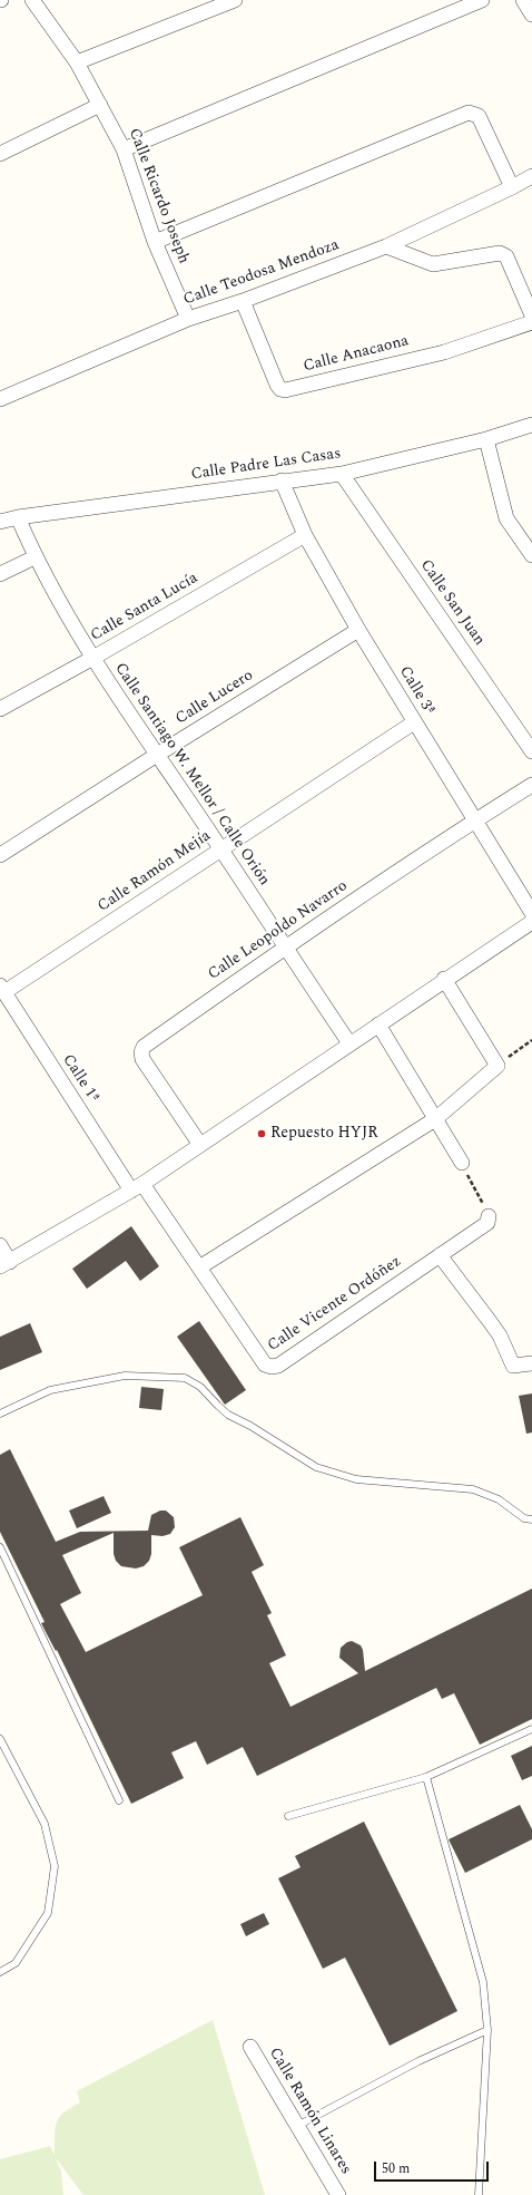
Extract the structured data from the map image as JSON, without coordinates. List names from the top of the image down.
{
  "streets": {
    "street": [
      "Calle Ricardo Joseph",
      "Calle Teodosa Mendoza",
      "Calle Anacaona",
      "Calle Padre Las Casas",
      "Calle San Juan",
      "Calle Santa Lucía",
      "Calle 3ª",
      "Calle Lucero",
      "Calle Santiago W. Mellor / Calle Orión",
      "Calle Ramón Mejía",
      "Calle Leopoldo Navarro",
      "Calle 1ª",
      "Calle Vicente Ordóñez",
      "Calle Ramón Linares"
    ]
  },
  "crossings": [
    ["Calle Ricardo Joseph", "Calle Teodosa Mendoza"],
    ["Calle Teodosa Mendoza", "Calle Anacaona"],
    ["Calle Padre Las Casas", "Calle San Juan"],
    ["Calle Padre Las Casas", "Calle 3ª"],
    ["Calle Padre Las Casas", "Calle Santiago W. Mellor / Calle Orión"],
    ["Calle Santa Lucía", "Calle 3ª"],
    ["Calle Santa Lucía", "Calle Santiago W. Mellor / Calle Orión"],
    ["Calle 3ª", "Calle Lucero"],
    ["Calle 3ª", "Calle Ramón Mejía"],
    ["Calle 3ª", "Calle Leopoldo Navarro"],
    ["Calle Lucero", "Calle Santiago W. Mellor / Calle Orión"],
    ["Calle Santiago W. Mellor / Calle Orión", "Calle Ramón Mejía"],
    ["Calle Santiago W. Mellor / Calle Orión", "Calle Leopoldo Navarro"],
    ["Calle Ramón Mejía", "Calle 1ª"],
    ["Calle 1ª", "Calle Vicente Ordóñez"]
  ],
  "places": ["Repuesto HYJR"],
  "scale_bar": "50 m"
}
